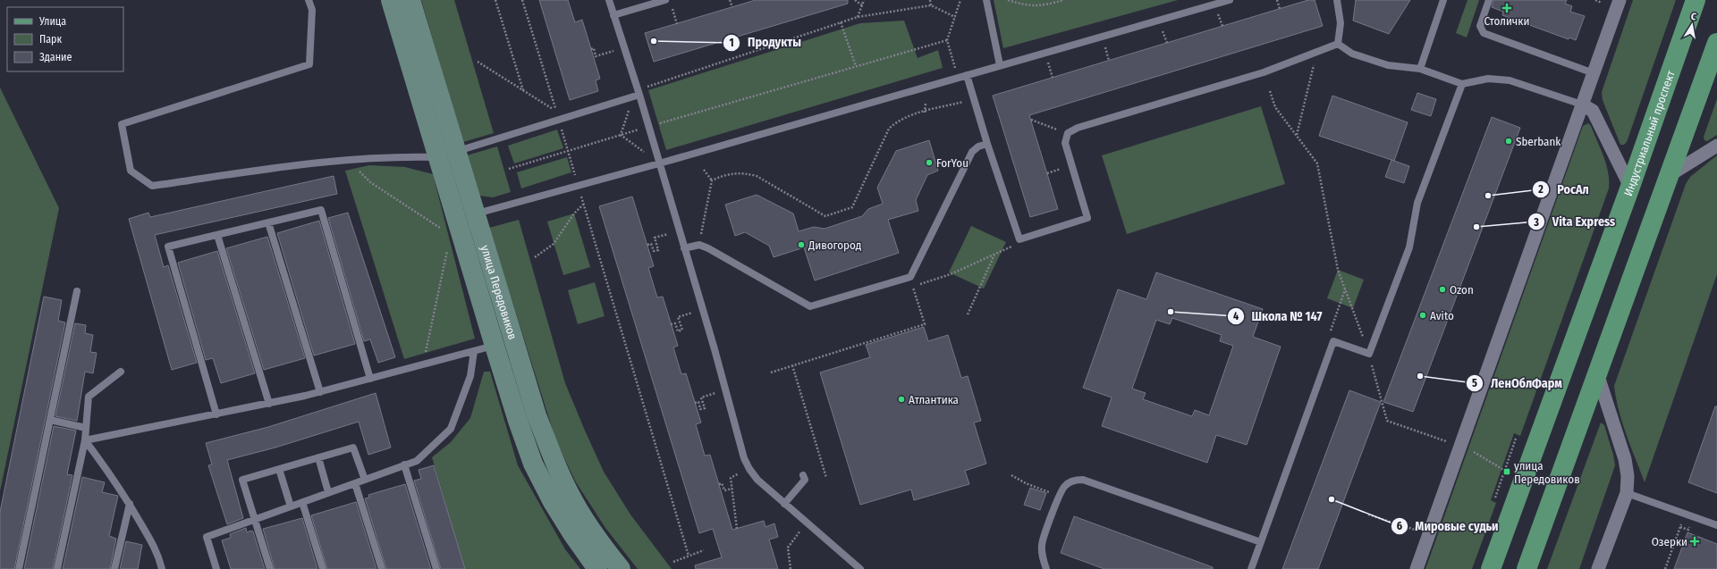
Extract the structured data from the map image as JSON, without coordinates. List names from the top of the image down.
{
  "streets": {
    "main road": ["Индустриальный проспект"],
    "street": ["улица Передовиков"]
  },
  "places": {
    "health": ["Столички", "Озерки"],
    "other": [
      "Продукты",
      "Sberbank",
      "ForYou",
      "РосАл",
      "Vita Express",
      "Дивогород",
      "Ozon",
      "Школа № 147",
      "Avito",
      "ЛенОблФарм",
      "Атлантика",
      "Мировые судьи"
    ],
    "transit": ["улица Передовиков"]
  },
  "legend": ["Улица", "Парк", "Здание"],
  "north": "top"
}
